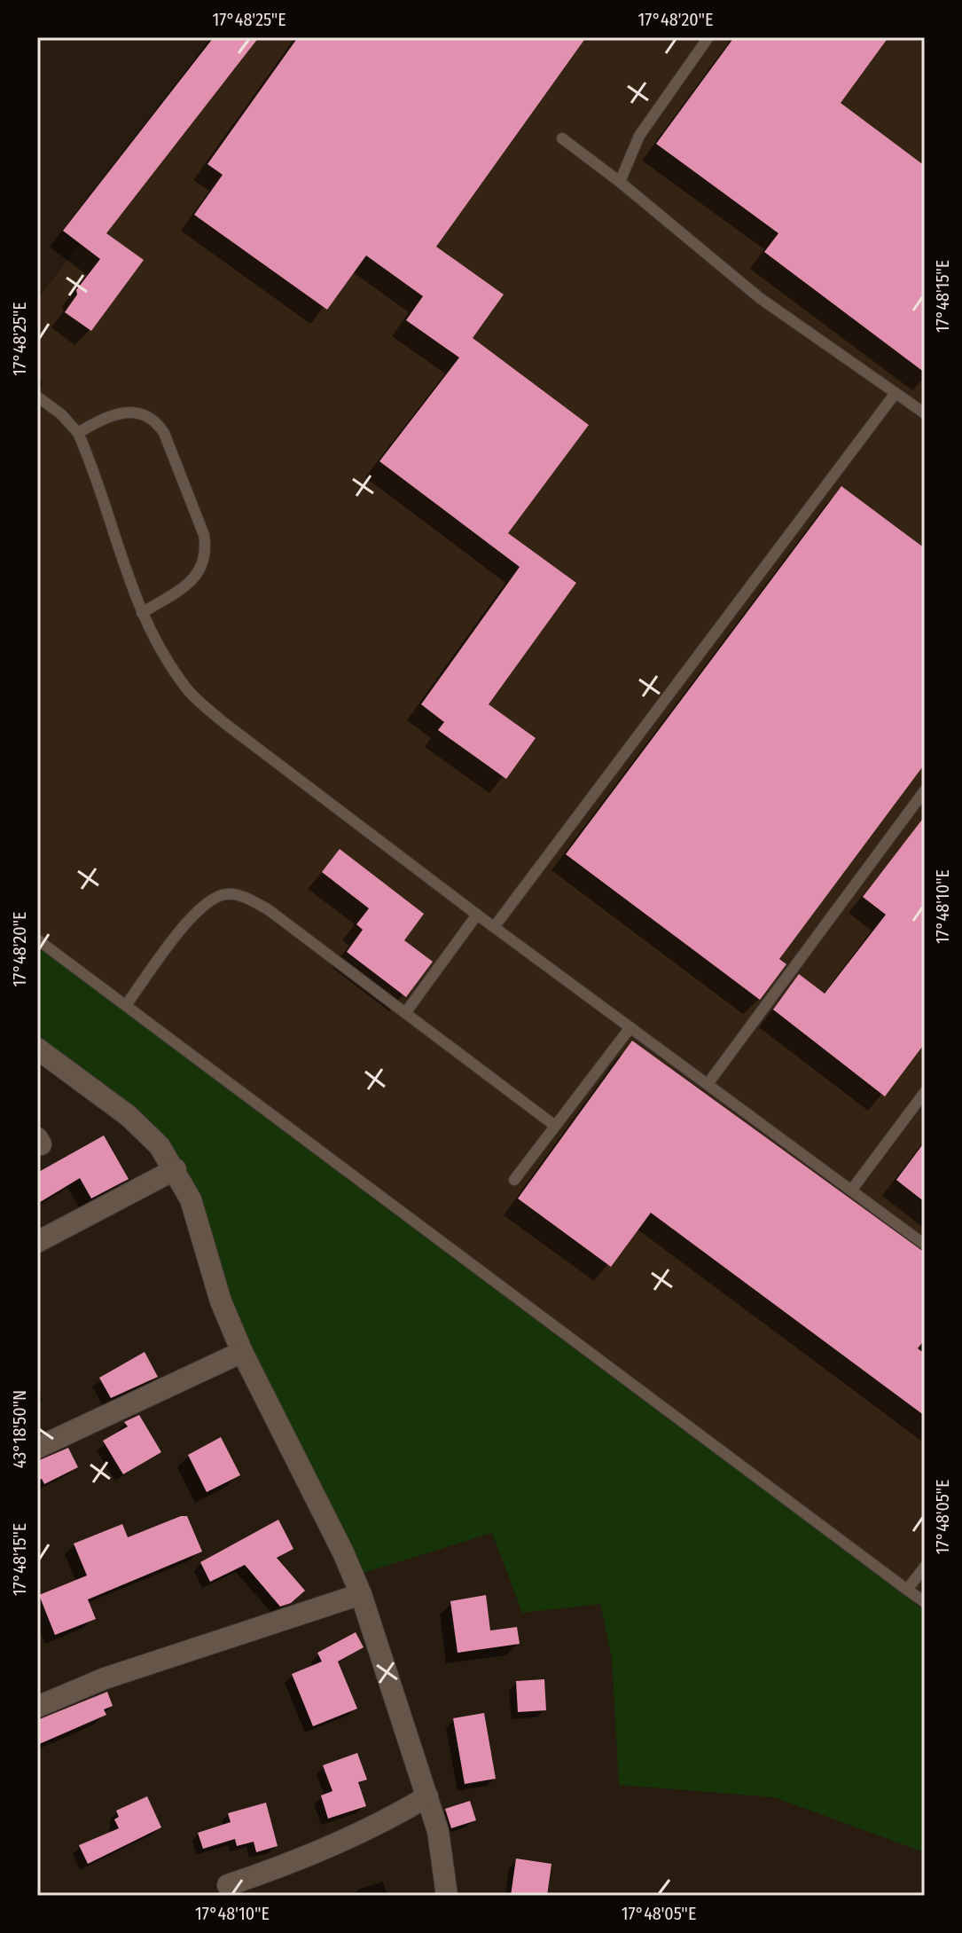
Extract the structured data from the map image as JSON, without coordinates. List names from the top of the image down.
{
  "coordinates": [
    "17°48'25\"E",
    "17°48'20\"E",
    "17°48'15\"E",
    "17°48'10\"E",
    "43°18'50\"N",
    "17°48'05\"E"
  ]
}
